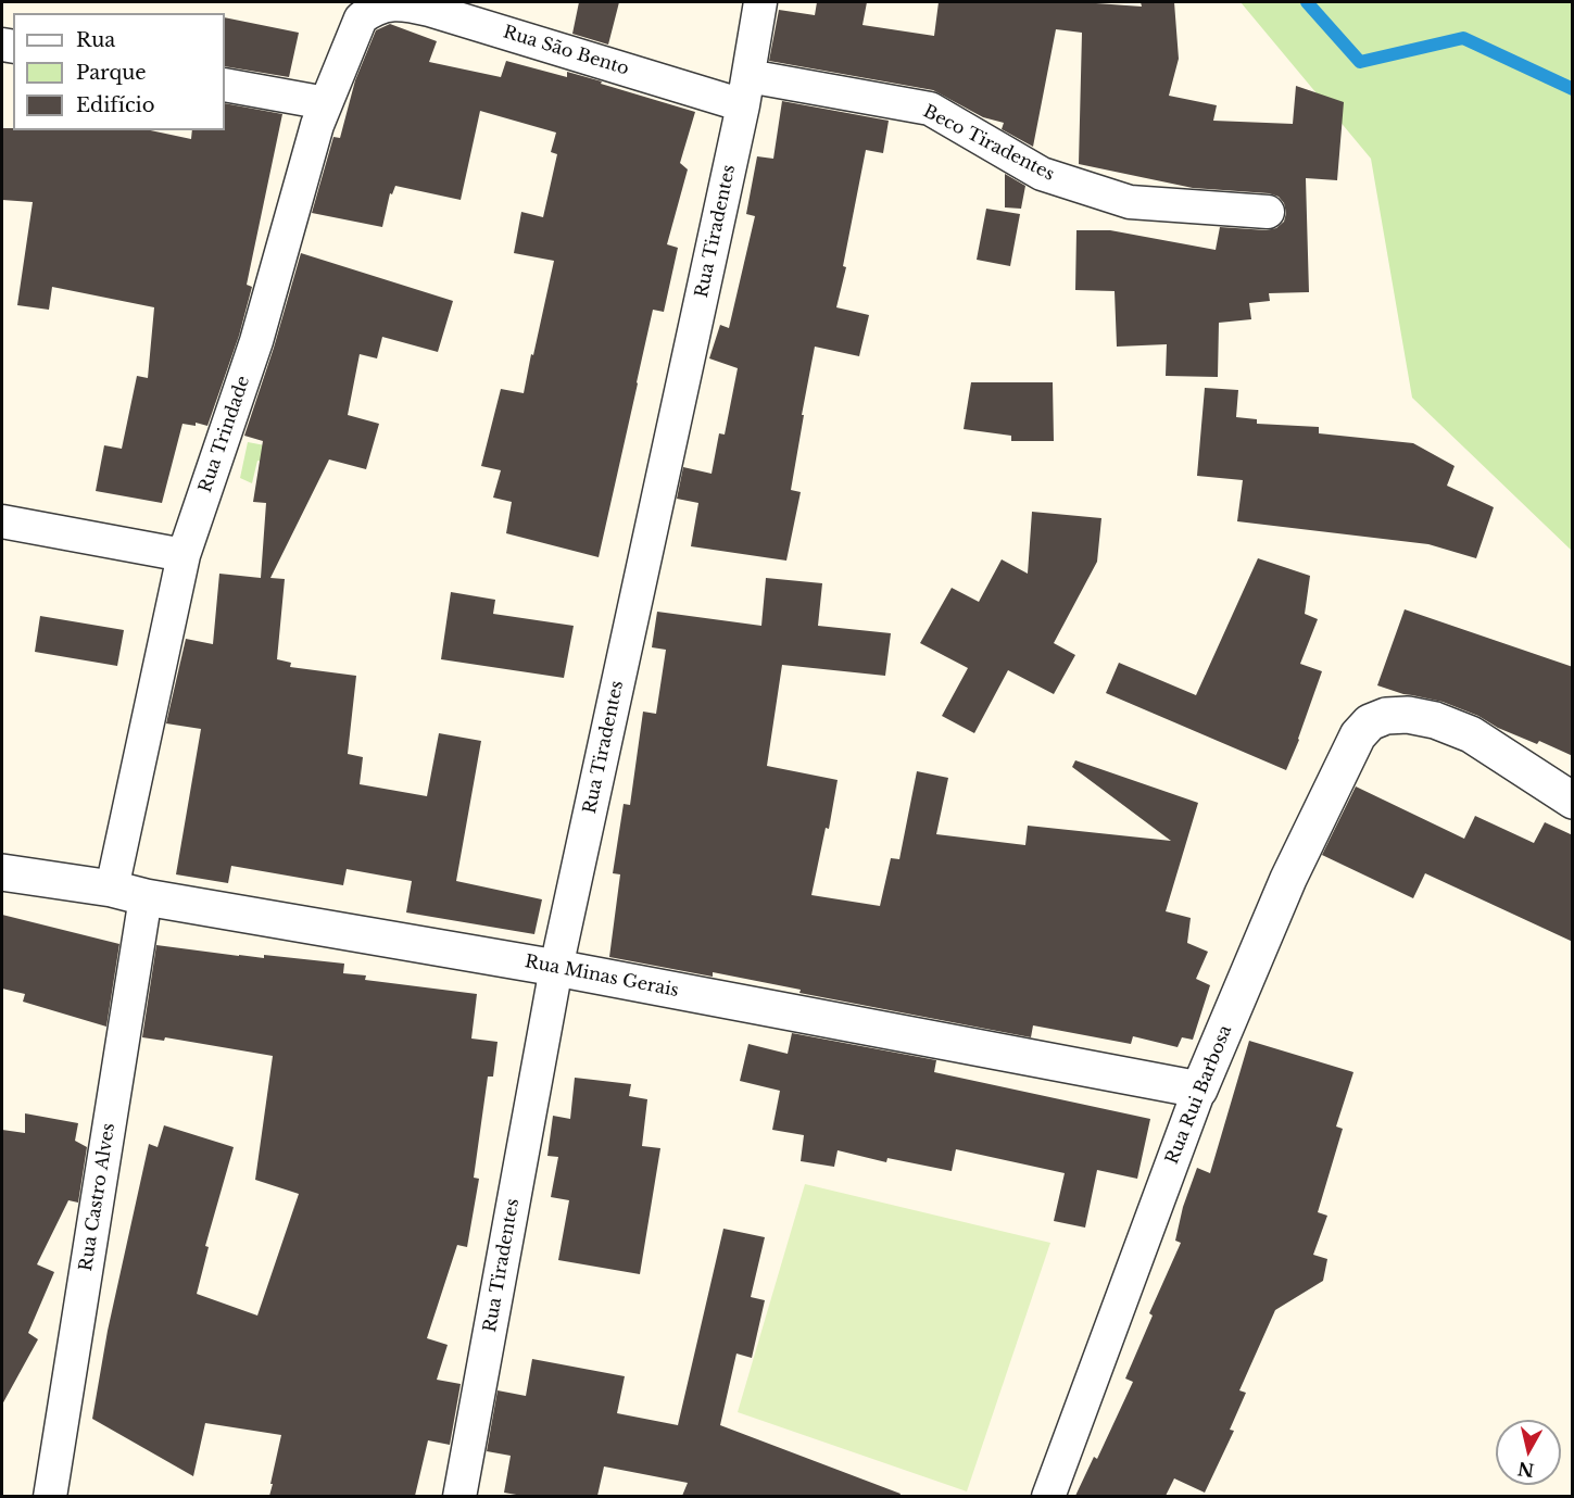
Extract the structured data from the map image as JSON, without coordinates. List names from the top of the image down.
{
  "streets": {
    "street": [
      "Rua São Bento",
      "Beco Tiradentes",
      "Rua Tiradentes",
      "Rua Trindade",
      "Rua Minas Gerais",
      "Rua Rui Barbosa",
      "Rua Castro Alves"
    ]
  },
  "crossings": [
    ["Rua São Bento", "Beco Tiradentes"],
    ["Rua São Bento", "Rua Tiradentes"],
    ["Rua São Bento", "Rua Trindade"],
    ["Beco Tiradentes", "Rua Tiradentes"],
    ["Rua Tiradentes", "Rua Minas Gerais"],
    ["Rua Trindade", "Rua Minas Gerais"],
    ["Rua Trindade", "Rua Castro Alves"],
    ["Rua Minas Gerais", "Rua Rui Barbosa"],
    ["Rua Minas Gerais", "Rua Castro Alves"]
  ],
  "legend": ["Rua", "Parque", "Edifício"],
  "north": "bottom"
}
